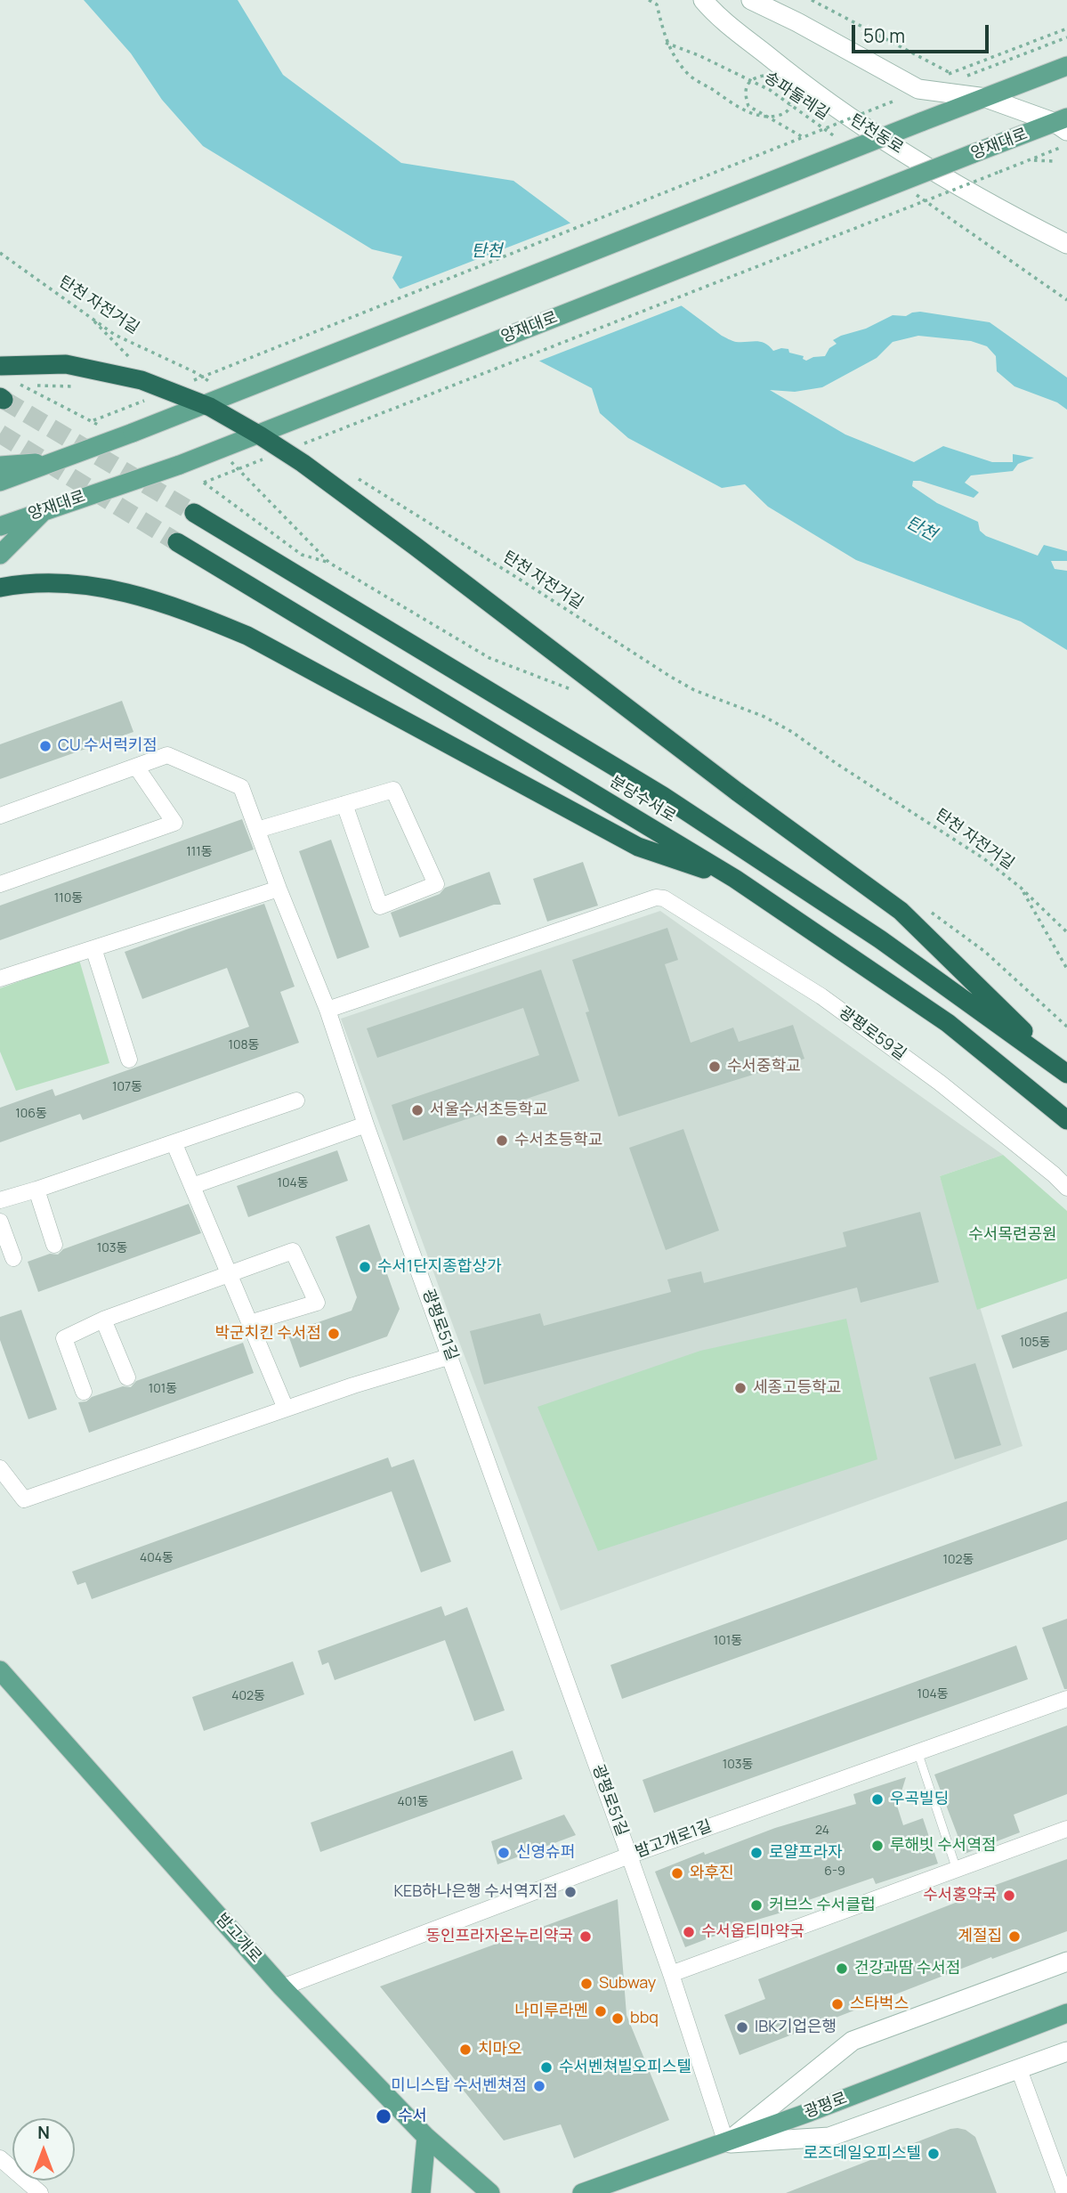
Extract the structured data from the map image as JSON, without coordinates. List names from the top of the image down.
{
  "streets": {
    "highway": ["분당수서로"],
    "main road": ["양재대로", "밤고개로", "광평로"],
    "street": [
      "탄천동로",
      "광평로59길",
      "광평로51길",
      "밤고개로1길"
    ],
    "path": ["송파둘레길", "탄천 자전거길"]
  },
  "crossings": [
    ["광평로59길", "광평로51길"],
    ["광평로51길", "밤고개로1길"],
    ["광평로51길", "광평로"],
    ["밤고개로1길", "밤고개로"]
  ],
  "water": ["탄천"],
  "parks": ["수서목련공원"],
  "places": [
    "CU 수서럭키점",
    "수서중학교",
    "서울수서초등학교",
    "수서초등학교",
    "수서1단지종합상가",
    "박군치킨 수서점",
    "세종고등학교",
    "우곡빌딩",
    "루해빗 수서역점",
    "신영슈퍼",
    "로얄프라자",
    "와후진",
    "KEB하나은행 수서역지점",
    "수서홍약국",
    "커브스 수서클럽",
    "수서옵티마약국",
    "동인프라자온누리약국",
    "계절집",
    "건강과땀 수서점",
    "Subway",
    "스타벅스",
    "나미루라멘",
    "bbq",
    "IBK기업은행",
    "치마오",
    "수서벤쳐빌오피스텔",
    "미니스탑 수서벤쳐점",
    "수서",
    "로즈데일오피스텔"
  ],
  "house_numbers": [
    "111동",
    "110동",
    "108동",
    "107동",
    "106동",
    "104동",
    "103동",
    "105동",
    "101동",
    "404동",
    "102동",
    "101동",
    "104동",
    "402동",
    "103동",
    "401동",
    "24",
    "6-9"
  ],
  "scale_bar": "50 m",
  "north": "top"
}
